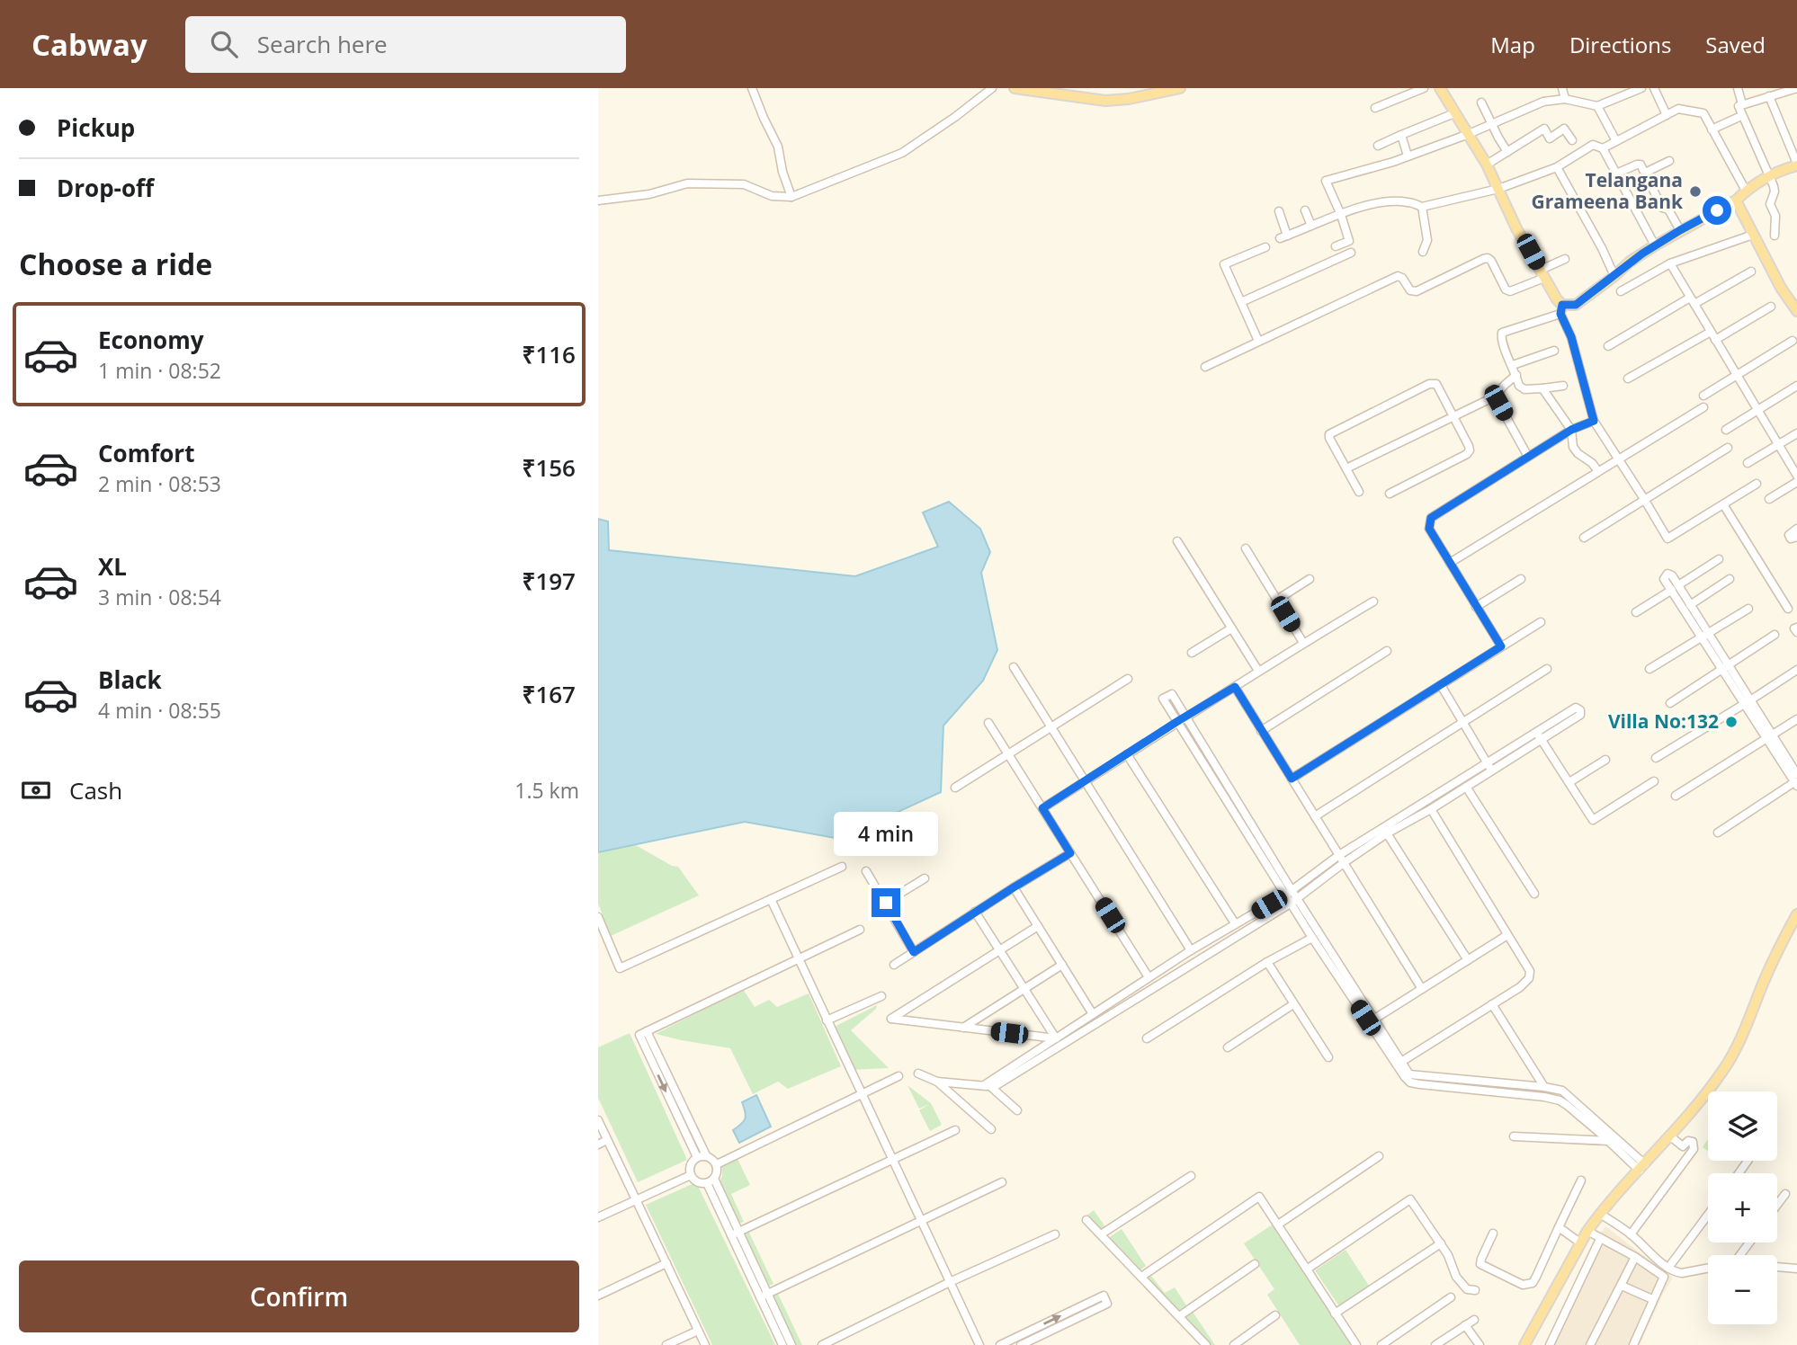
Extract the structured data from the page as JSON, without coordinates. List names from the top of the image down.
{
  "places": ["Telangana Grameena Bank", "Villa No:132"],
  "page": {
    "header": "Cabway",
    "search": "Search here",
    "nav": ["Map", "Directions", "Saved"],
    "banner": ["Pickup", "Drop-off"],
    "heading": "Choose a ride",
    "list": [
      {
        "name": "Economy",
        "note": "1 min · 08:52",
        "value": "₹116"
      },
      {
        "name": "Comfort",
        "note": "2 min · 08:53",
        "value": "₹156"
      },
      {
        "name": "XL",
        "note": "3 min · 08:54",
        "value": "₹197"
      },
      {
        "name": "Black",
        "note": "4 min · 08:55",
        "value": "₹167"
      }
    ],
    "pay": ["Cash", "1.5 km"],
    "bubble": "4 min",
    "map_buttons": ["+", "−"],
    "buttons": "Confirm"
  }
}
